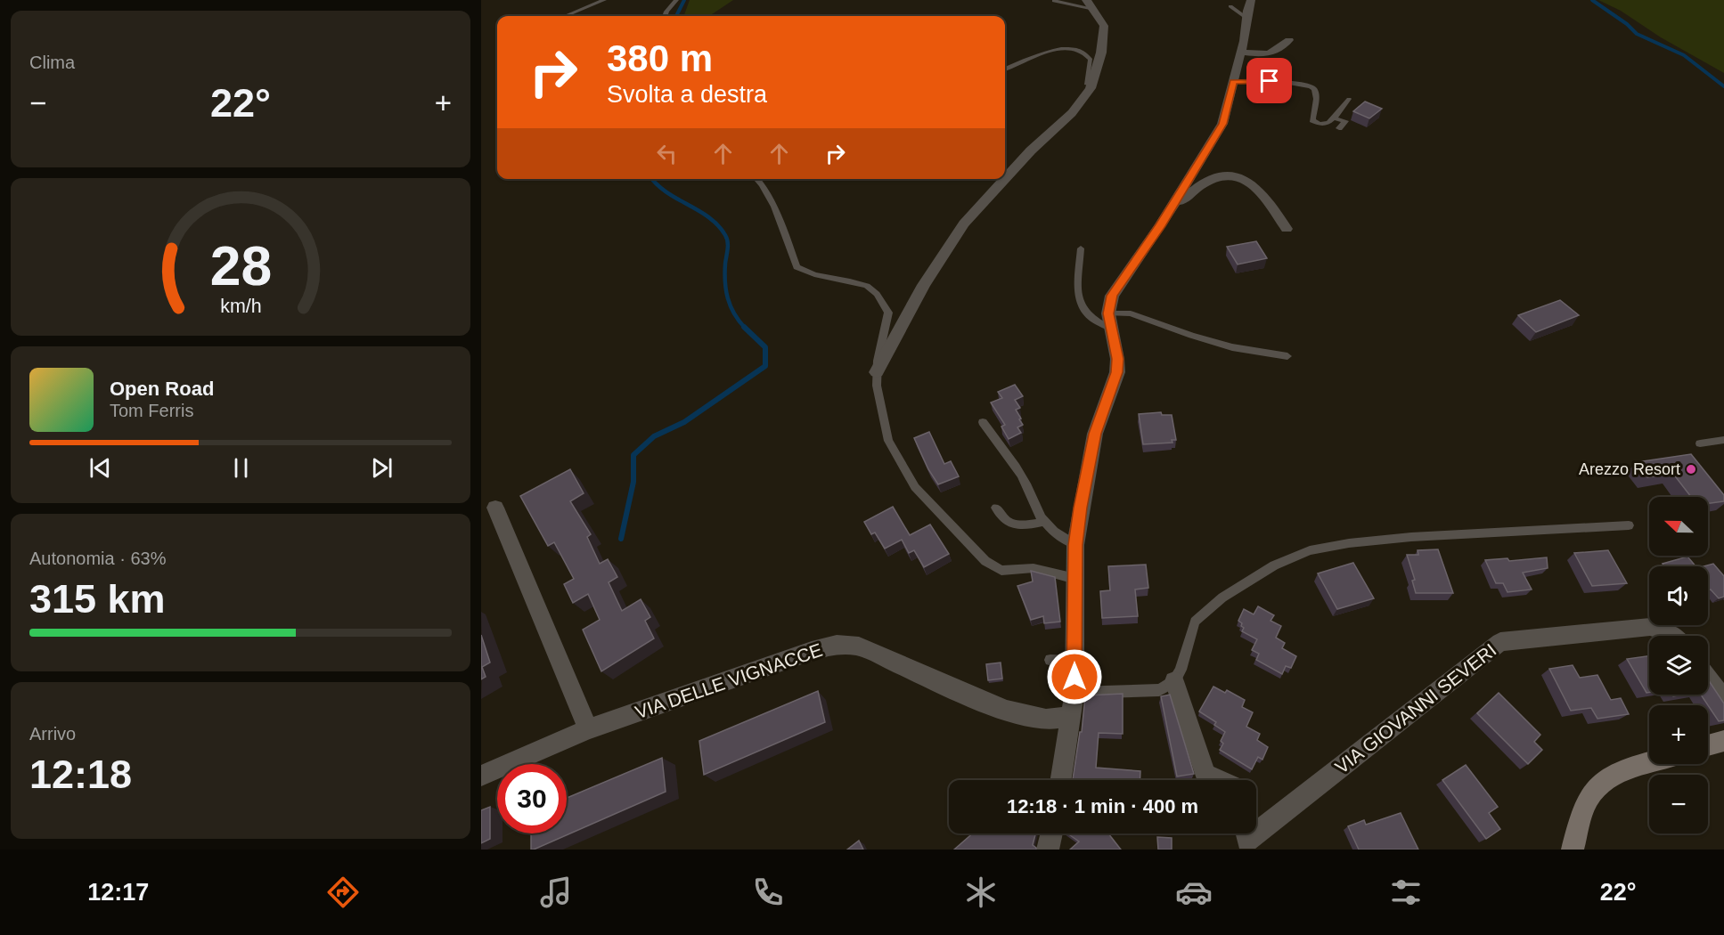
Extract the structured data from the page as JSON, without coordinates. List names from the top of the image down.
{
  "streets": {
    "street": ["VIA DELLE VIGNACCE", "VIA GIOVANNI SEVERI"]
  },
  "places": ["Arezzo Resort"],
  "north": "left",
  "page": {
    "tile": [
      "Clima",
      ["Autonomia · 63%", "315 km"],
      ["Arrivo", "12:18"]
    ],
    "turn": ["380 m", "Svolta a destra"],
    "heat": ["−", "22°", "+"],
    "song": ["Open Road", "Tom Ferris"],
    "map_buttons": ["+", "−"],
    "limit": "30",
    "trip": "12:18 · 1 min · 400 m",
    "tabs": ["12:17", "22°"],
    "gauge": ["28", "km/h"]
  }
}
